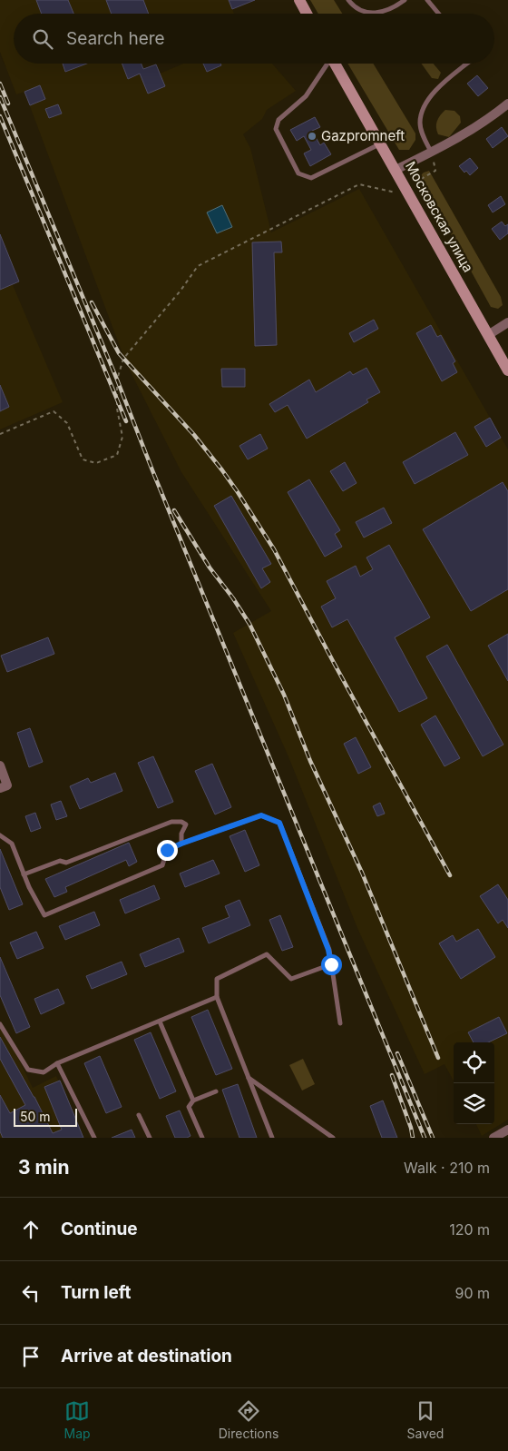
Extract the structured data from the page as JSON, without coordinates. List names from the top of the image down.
{
  "streets": {
    "main road": ["Московская улица"]
  },
  "places": ["Gazpromneft"],
  "scale_bar": "50 m",
  "page": {
    "search": "Search here",
    "scale": "50 m",
    "heading": ["3 min", "Walk · 210 m"],
    "list": [
      ["Continue", "120 m"],
      ["Turn left", "90 m"],
      "Arrive at destination"
    ],
    "nav": ["Map", "Directions", "Saved"]
  }
}
